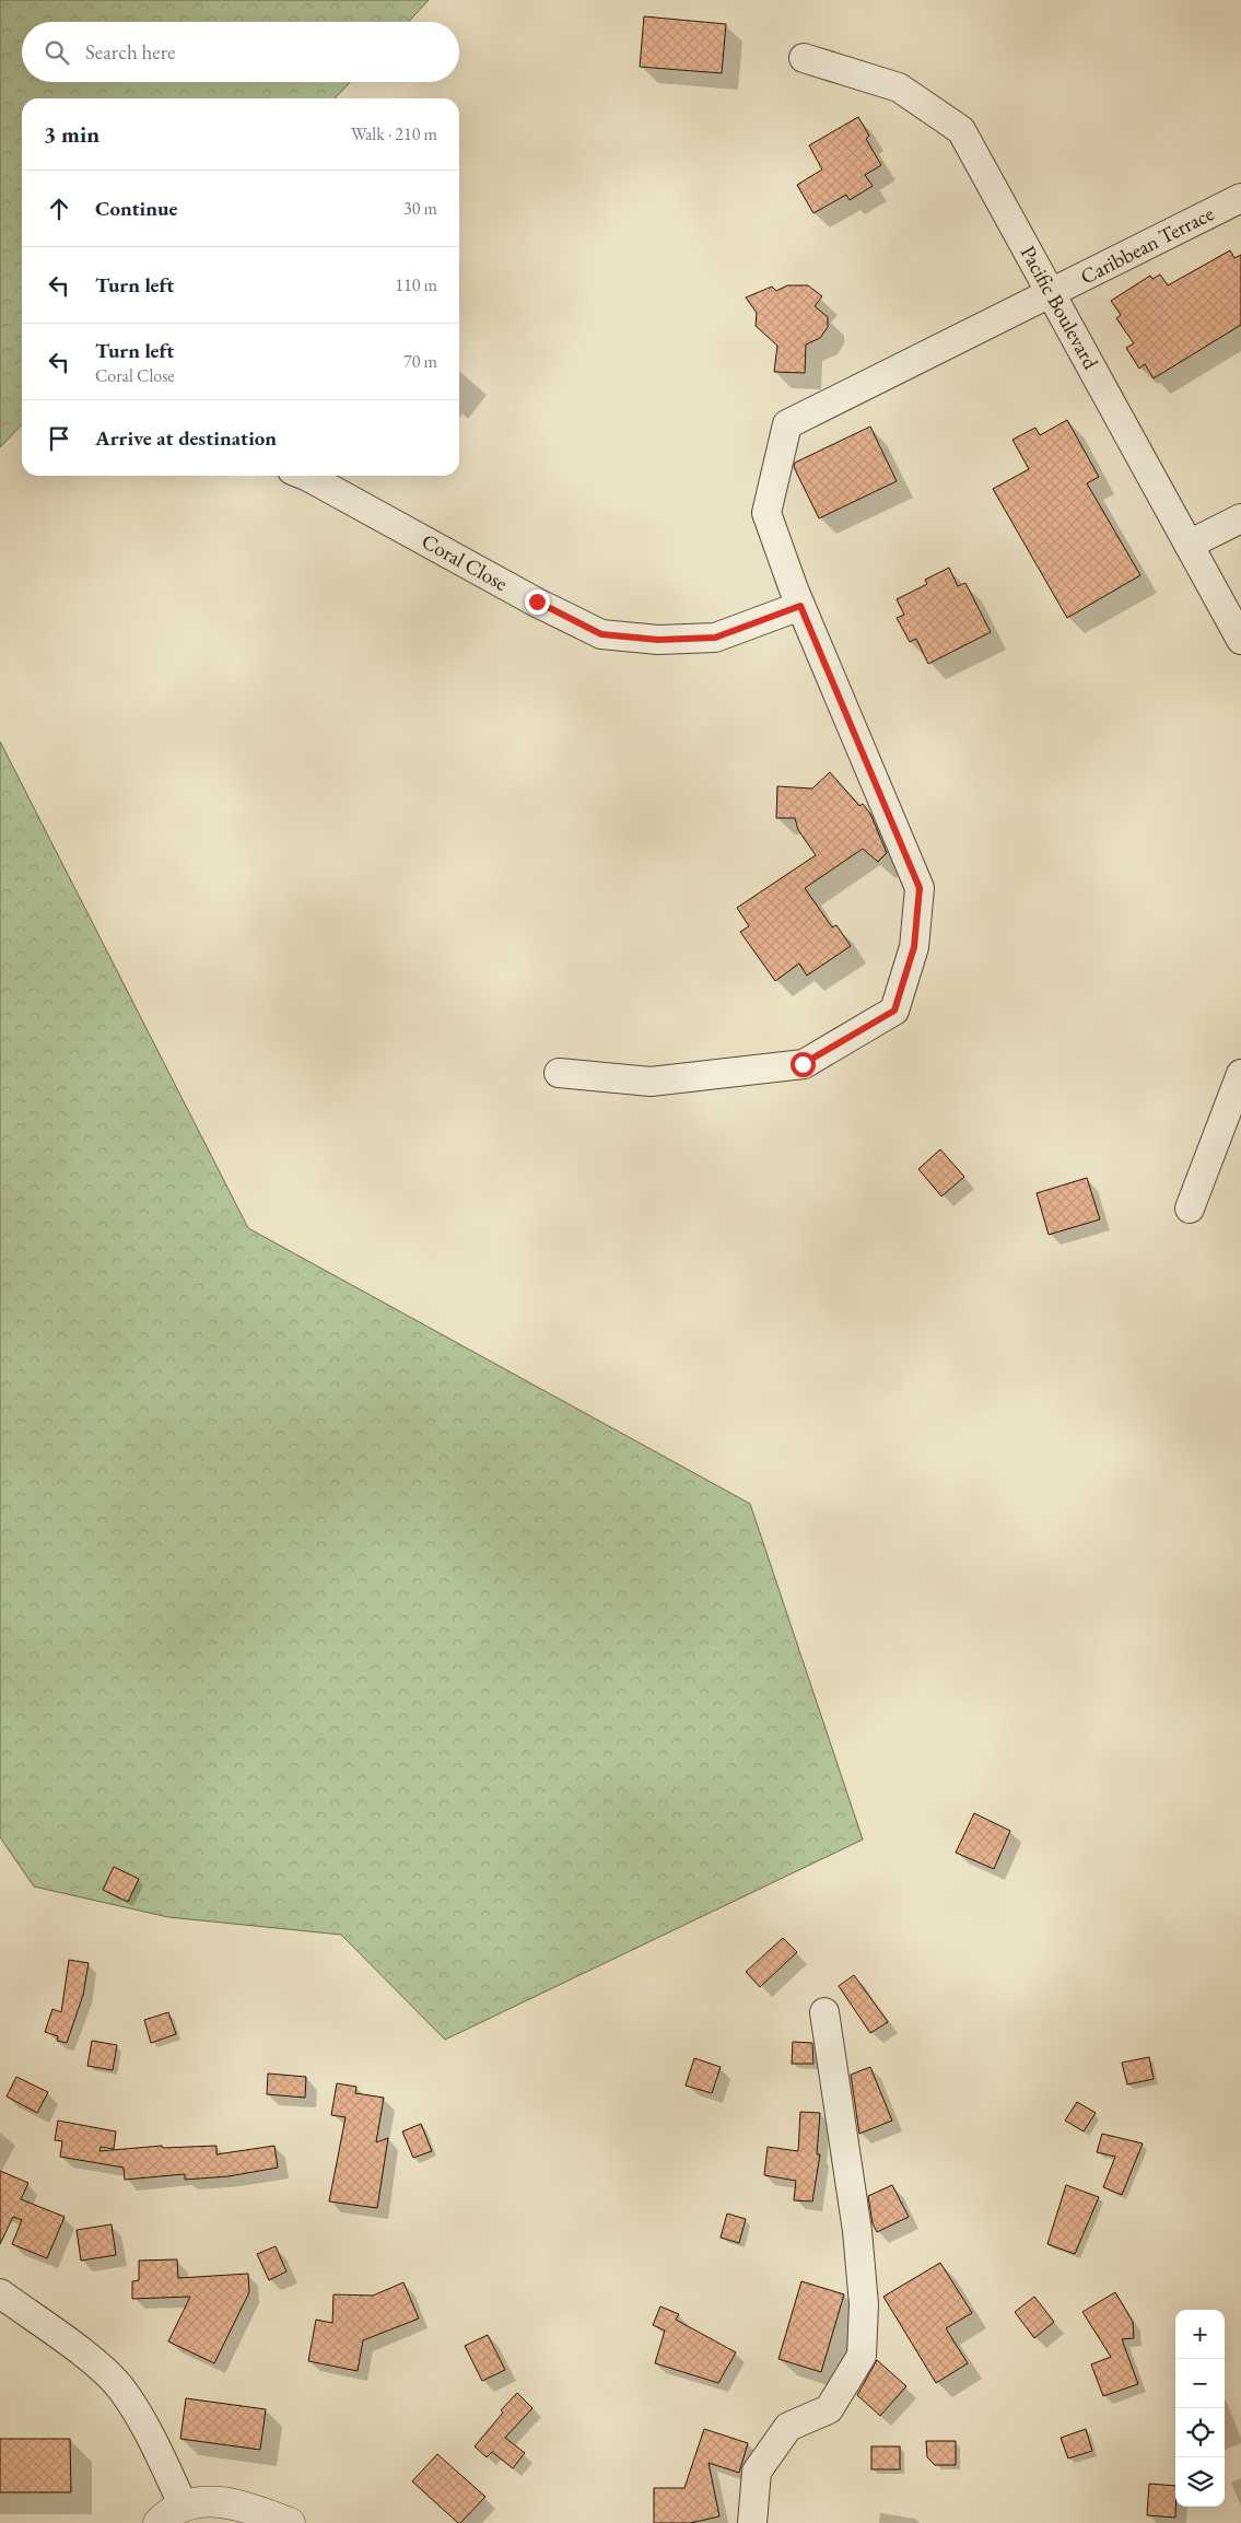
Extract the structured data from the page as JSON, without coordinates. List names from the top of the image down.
{
  "streets": {
    "street": ["Caribbean Terrace", "Pacific Boulevard", "Coral Close"]
  },
  "crossings": [
    ["Caribbean Terrace", "Pacific Boulevard"],
    ["Caribbean Terrace", "Coral Close"]
  ],
  "page": {
    "search": "Search here",
    "heading": ["3 min", "Walk · 210 m"],
    "list": [
      ["Continue", "30 m"],
      ["Turn left", "110 m"],
      ["Turn left", "Coral Close", "70 m"],
      "Arrive at destination"
    ],
    "map_buttons": ["+", "−"]
  }
}
